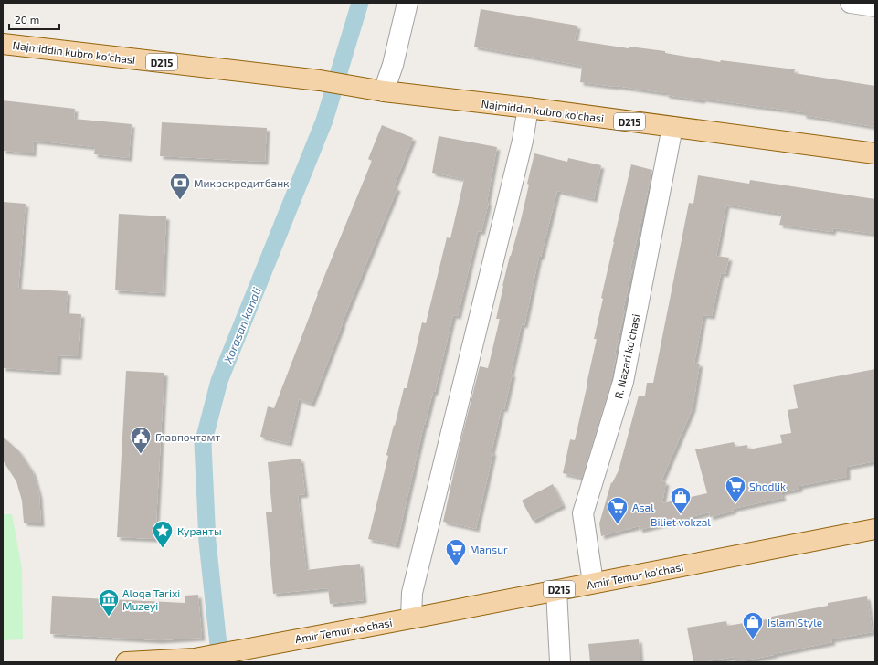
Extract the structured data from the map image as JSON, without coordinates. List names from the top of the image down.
{
  "streets": {
    "main road": ["Najmiddin kubro ko'chasi", "D215", "Amir Temur ko'chasi"],
    "street": ["R. Nazari ko'chasi"]
  },
  "crossings": [
    ["Najmiddin kubro ko'chasi", "R. Nazari ko'chasi"],
    ["D215", "Amir Temur ko'chasi"],
    ["R. Nazari ko'chasi", "Amir Temur ko'chasi"]
  ],
  "water": ["Xorasan kanali"],
  "places": {
    "bank": ["Микрокредитбанк"],
    "public building": ["Главпочтамт"],
    "supermarket": ["Shodlik", "Asal", "Mansur"],
    "shop": ["Biliet vokzal", "Islam Style"],
    "place": ["Куранты"],
    "museum": ["Aloqa Tarixi Muzeyi"]
  },
  "scale_bar": "20 m"
}
